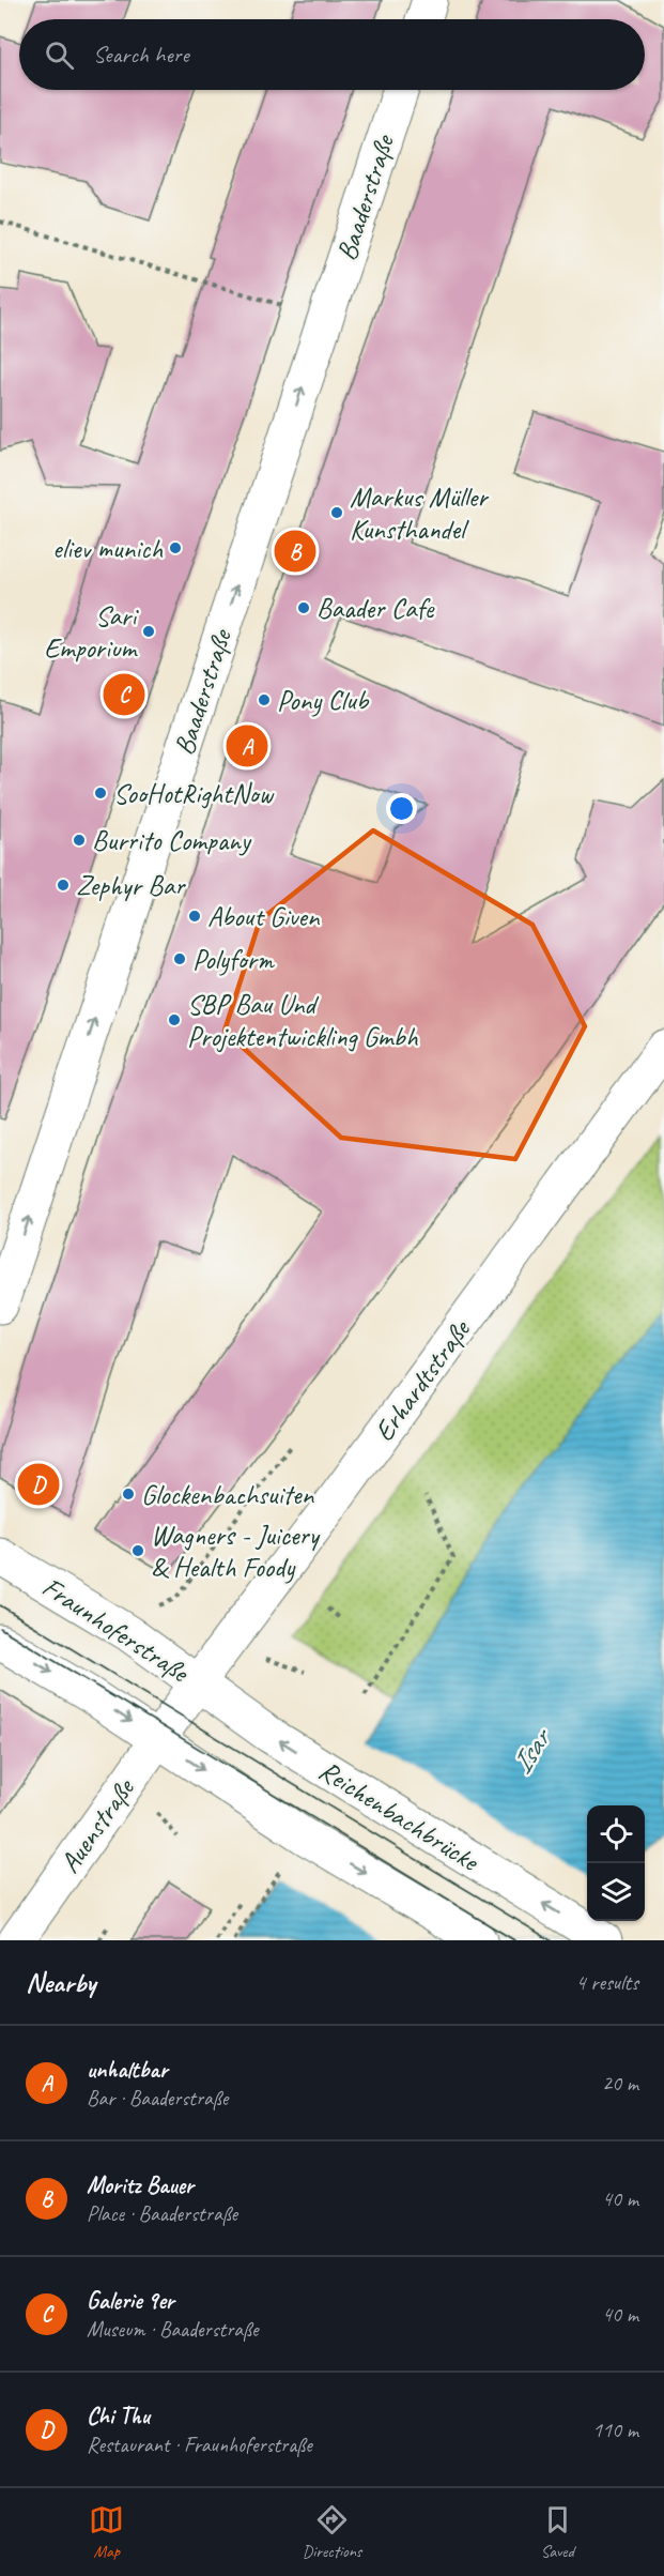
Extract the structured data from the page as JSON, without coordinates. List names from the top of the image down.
{
  "streets": {
    "main road": [
      "Baaderstraße",
      "Erhardtstraße",
      "Fraunhoferstraße",
      "Reichenbachbrücke",
      "Auenstraße"
    ]
  },
  "crossings": [
    ["Erhardtstraße", "Fraunhoferstraße"],
    ["Erhardtstraße", "Reichenbachbrücke"],
    ["Erhardtstraße", "Auenstraße"],
    ["Fraunhoferstraße", "Reichenbachbrücke"]
  ],
  "one_way": ["Baaderstraße"],
  "water": ["Isar"],
  "places": [
    "Markus Müller Kunsthandel",
    "eliev munich",
    "Baader Cafe",
    "Sari Emporium",
    "Pony Club",
    "SooHotRightNow",
    "Burrito Company",
    "Zephyr Bar",
    "About Given",
    "Polyform",
    "SBP Bau Und Projektentwickling Gmbh",
    "Glockenbachsuiten",
    "Wagners - Juicery & Health Foody"
  ],
  "page": {
    "search": "Search here",
    "pins": [
      "B",
      "C",
      "A",
      "D"
    ],
    "heading": ["Nearby", "4 results"],
    "list": [
      {
        "mark": "A",
        "name": "unhaltbar",
        "note": "Bar · Baaderstraße",
        "value": "20 m"
      },
      {
        "mark": "B",
        "name": "Moritz Bauer",
        "note": "Place · Baaderstraße",
        "value": "40 m"
      },
      {
        "mark": "C",
        "name": "Galerie 9er",
        "note": "Museum · Baaderstraße",
        "value": "40 m"
      },
      {
        "mark": "D",
        "name": "Chi Thu",
        "note": "Restaurant · Fraunhoferstraße",
        "value": "110 m"
      }
    ],
    "nav": ["Map", "Directions", "Saved"]
  }
}
